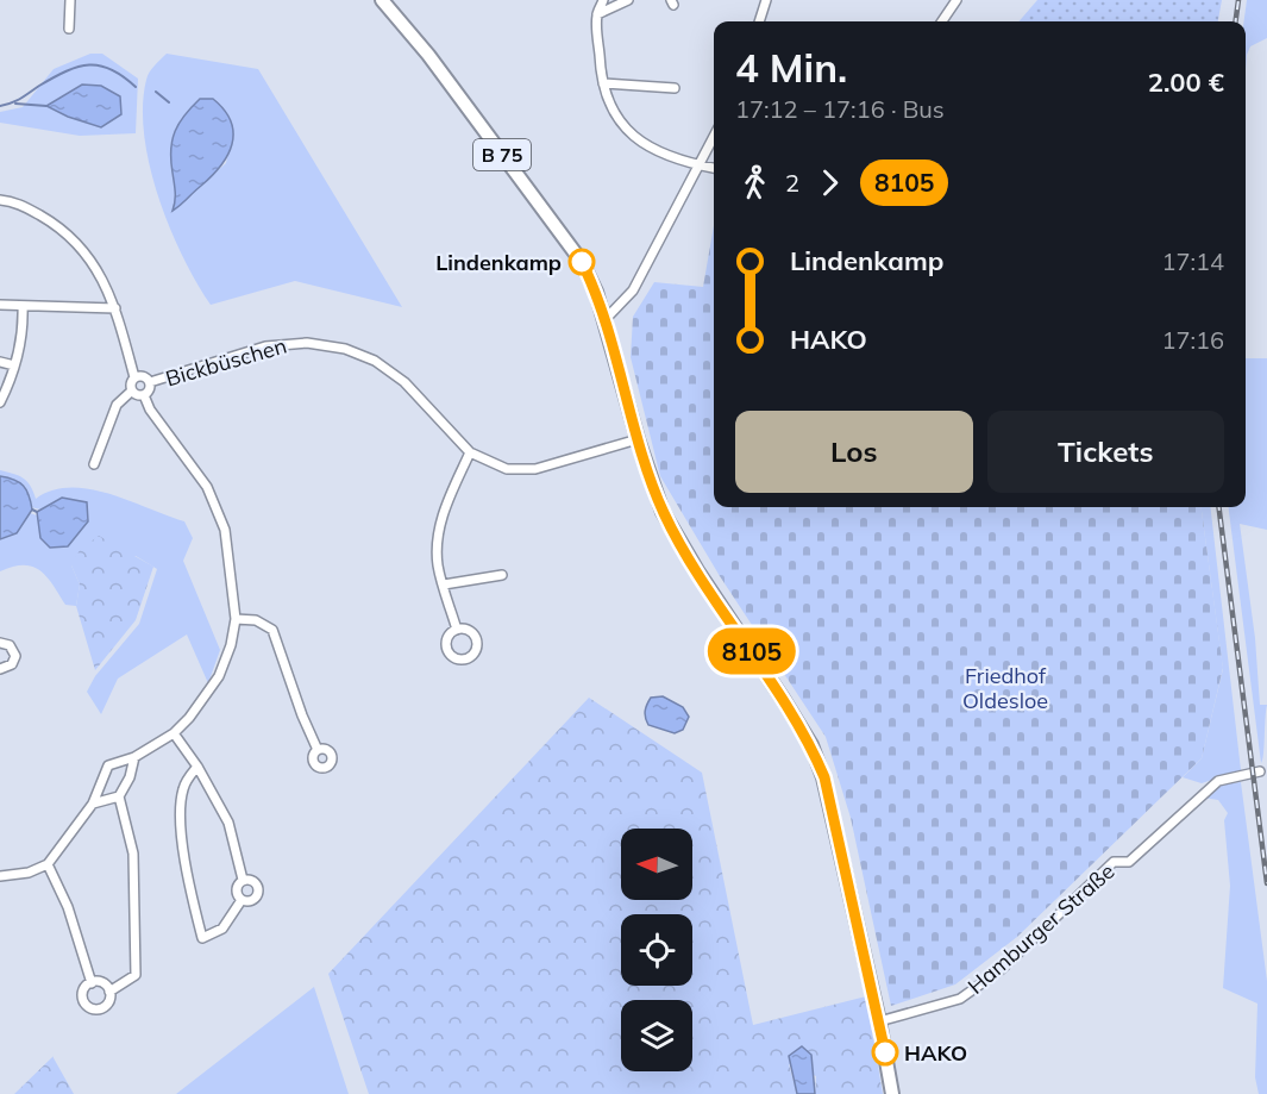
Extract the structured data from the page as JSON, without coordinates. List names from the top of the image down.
{
  "streets": {
    "main road": ["B 75"],
    "street": ["Bickbüschen", "Hamburger Straße"]
  },
  "crossings": [
    ["B 75", "Bickbüschen"],
    ["B 75", "Hamburger Straße"]
  ],
  "parks": ["Friedhof Oldesloe"],
  "places": ["Lindenkamp", "HAKO"],
  "lines": ["bus line 8105"],
  "north": "left",
  "page": {
    "on_map": "8105",
    "heading": ["4 Min.", "17:12 – 17:16 · Bus", "2.00 €"],
    "legs": ["2", "8105"],
    "list": [
      {
        "name": "Lindenkamp",
        "value": "17:14"
      },
      {
        "name": "HAKO",
        "value": "17:16"
      }
    ],
    "buttons": ["Los", "Tickets"]
  }
}
